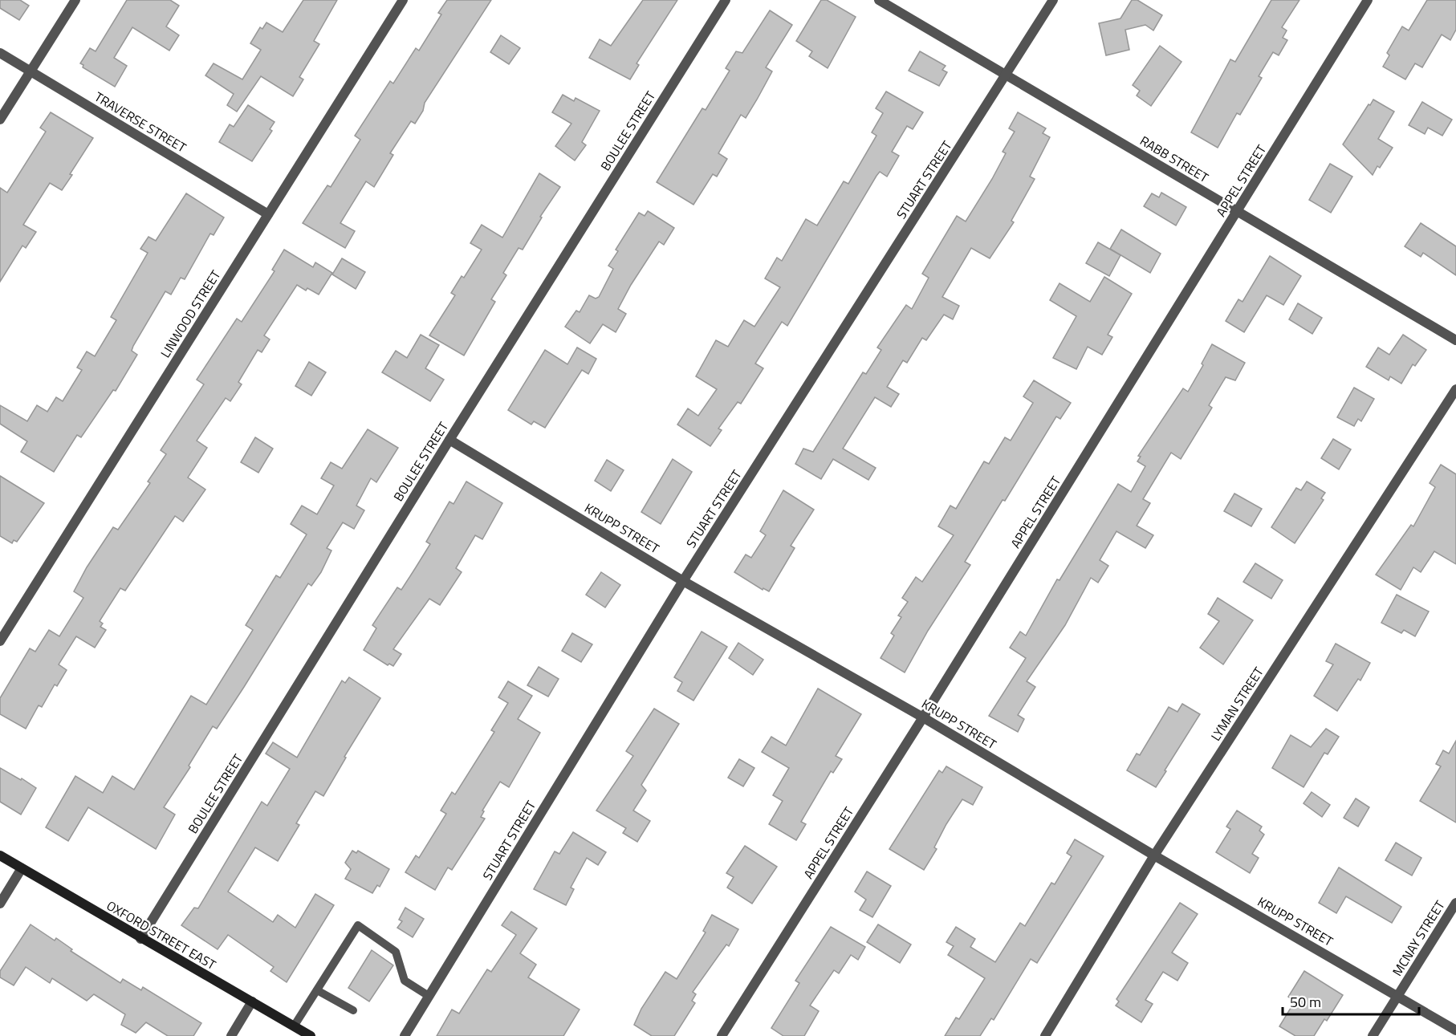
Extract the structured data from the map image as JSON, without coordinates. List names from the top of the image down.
{
  "streets": {
    "main road": ["OXFORD STREET EAST"],
    "street": [
      "TRAVERSE STREET",
      "BOULEE STREET",
      "RABB STREET",
      "STUART STREET",
      "APPEL STREET",
      "LINWOOD STREET",
      "KRUPP STREET",
      "LYMAN STREET",
      "MCNAY STREET"
    ]
  },
  "crossings": [
    ["TRAVERSE STREET", "LINWOOD STREET"],
    ["BOULEE STREET", "KRUPP STREET"],
    ["BOULEE STREET", "OXFORD STREET EAST"],
    ["RABB STREET", "STUART STREET"],
    ["RABB STREET", "APPEL STREET"],
    ["STUART STREET", "KRUPP STREET"],
    ["APPEL STREET", "KRUPP STREET"],
    ["KRUPP STREET", "LYMAN STREET"],
    ["KRUPP STREET", "MCNAY STREET"]
  ],
  "scale_bar": "50 m"
}
